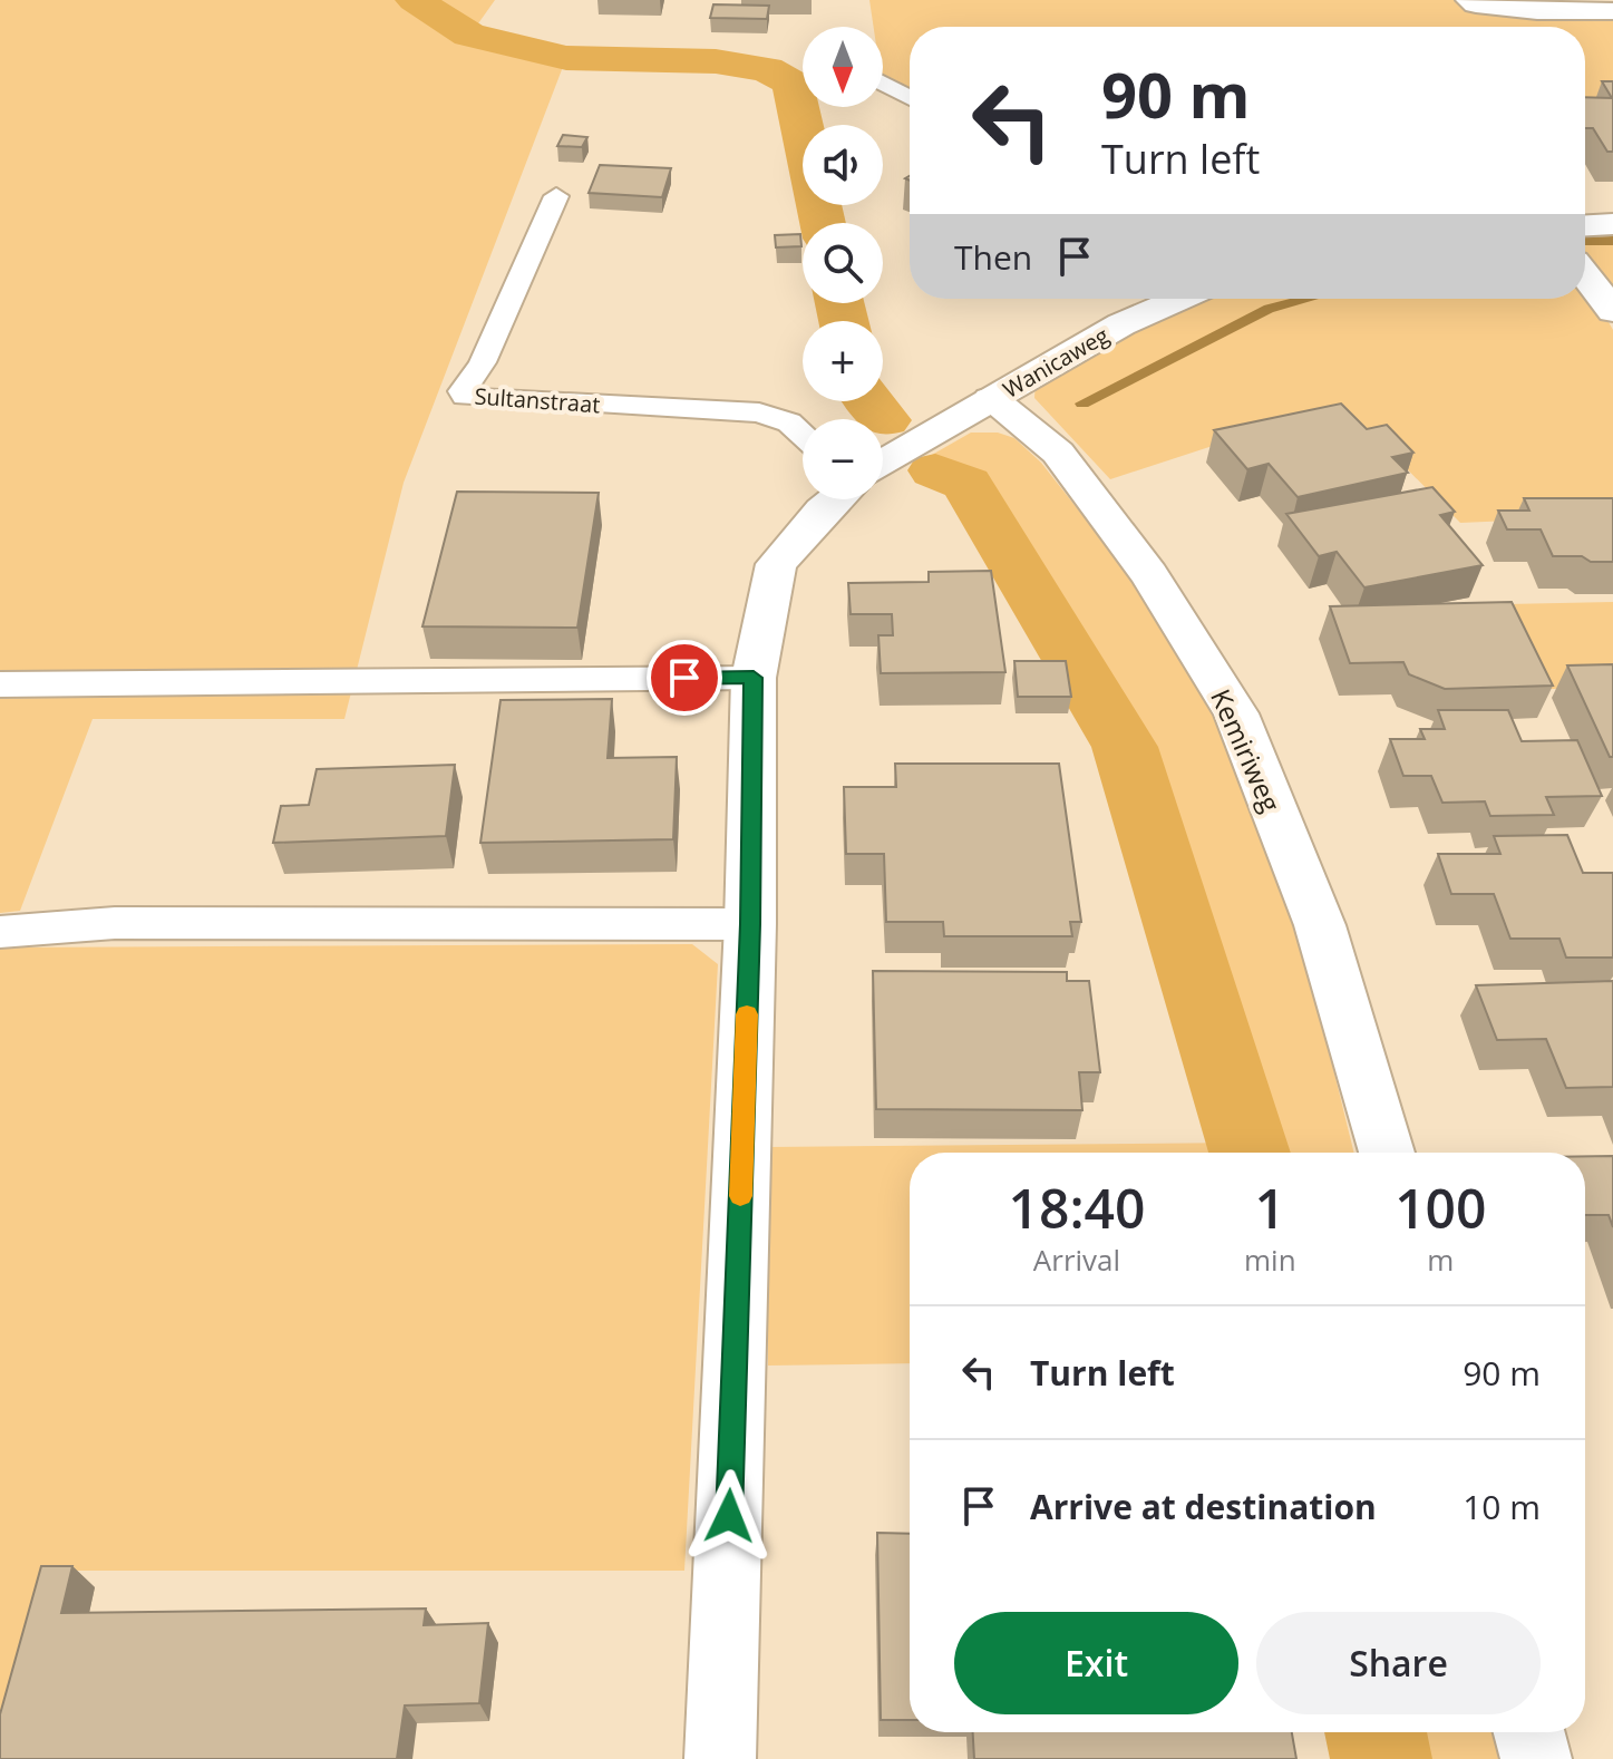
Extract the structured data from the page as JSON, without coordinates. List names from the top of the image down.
{
  "streets": {
    "street": ["Wanicaweg", "Kemiriweg"],
    "lane": ["Sultanstraat"]
  },
  "crossings": [
    ["Wanicaweg", "Kemiriweg"]
  ],
  "north": "bottom",
  "page": {
    "map_buttons": ["+", "−"],
    "turn": ["90 m", "Turn left"],
    "then": "Then",
    "eta": [
      "18:40",
      "Arrival",
      "1",
      "min",
      "100",
      "m"
    ],
    "list": [
      {
        "name": "Turn left",
        "value": "90 m"
      },
      {
        "name": "Arrive at destination",
        "value": "10 m"
      }
    ],
    "buttons": ["Exit", "Share"]
  }
}
